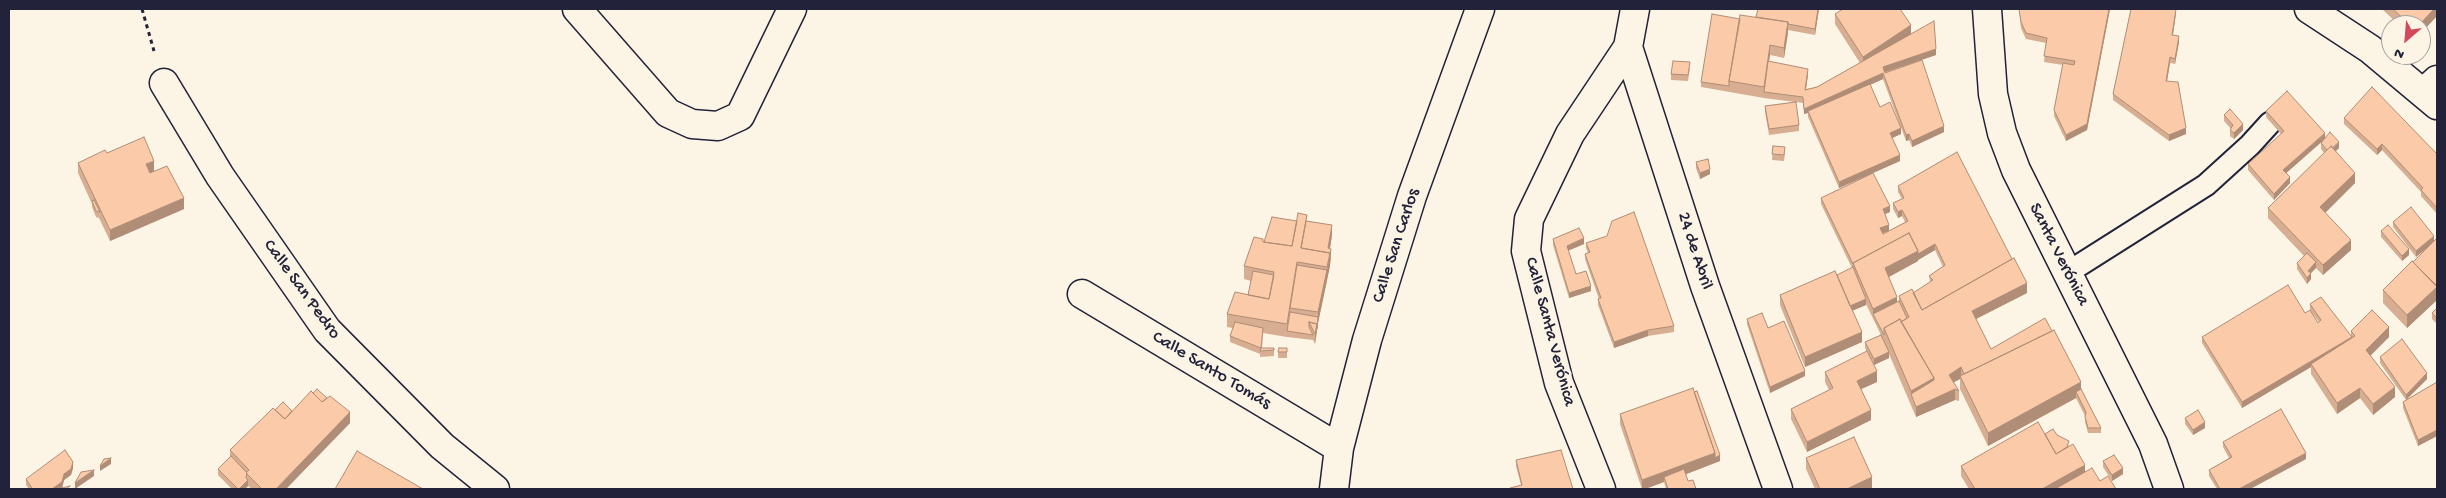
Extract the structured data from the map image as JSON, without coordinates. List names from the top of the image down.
{
  "streets": {
    "street": [
      "Calle San Carlos",
      "24 de Abril",
      "Santa Verónica",
      "Calle San Pedro",
      "Calle Santa Verónica",
      "Calle Santo Tomás"
    ]
  },
  "crossings": [
    ["Calle San Carlos", "Calle Santo Tomás"],
    ["24 de Abril", "Calle Santa Verónica"]
  ],
  "north": "bottom left"
}
